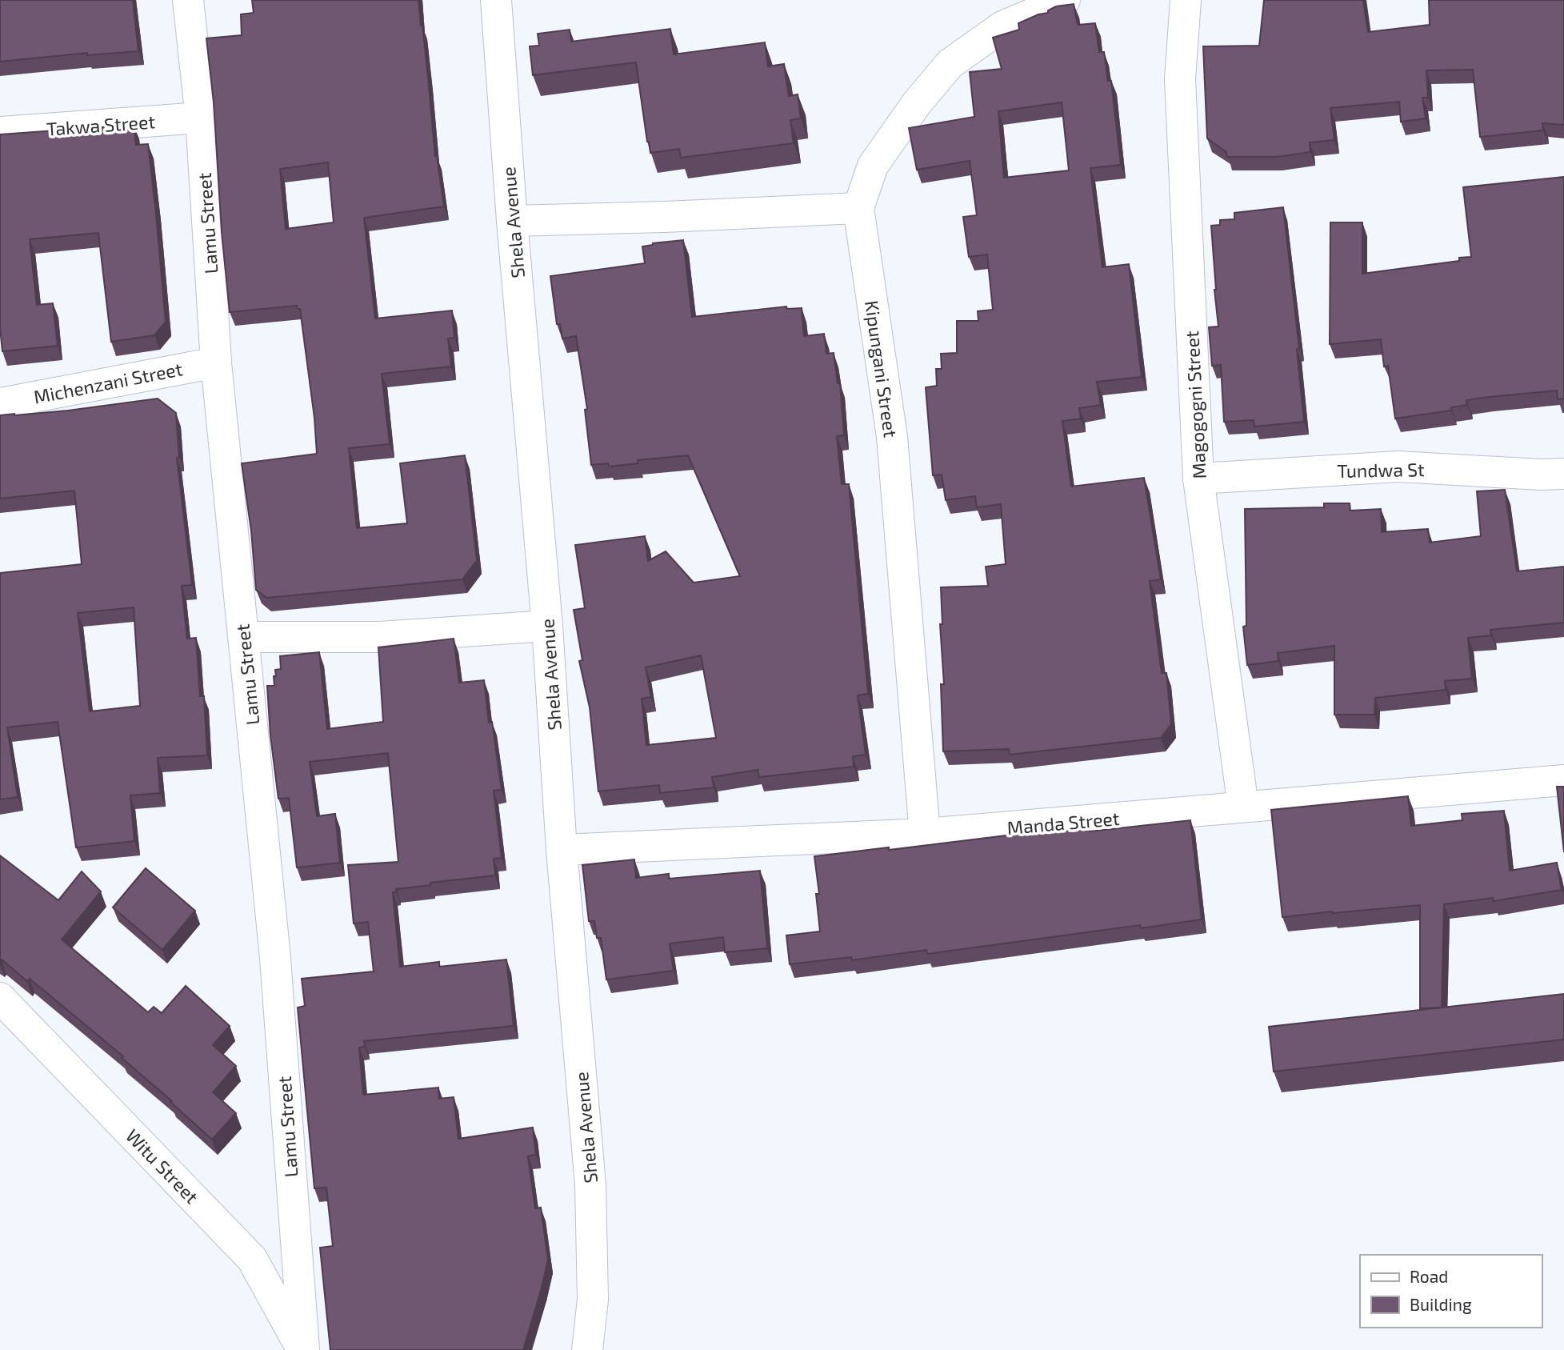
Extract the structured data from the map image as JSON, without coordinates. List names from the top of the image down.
{
  "streets": {
    "street": [
      "Takwa Street",
      "Shela Avenue",
      "Lamu Street",
      "Kipungani Street",
      "Michenzani Street",
      "Magogogni Street",
      "Tundwa St",
      "Manda Street",
      "Witu Street"
    ]
  },
  "crossings": [
    ["Takwa Street", "Lamu Street"],
    ["Shela Avenue", "Manda Street"],
    ["Lamu Street", "Michenzani Street"],
    ["Lamu Street", "Witu Street"],
    ["Kipungani Street", "Manda Street"],
    ["Magogogni Street", "Tundwa St"],
    ["Magogogni Street", "Manda Street"]
  ],
  "legend": ["Road", "Building"]
}
